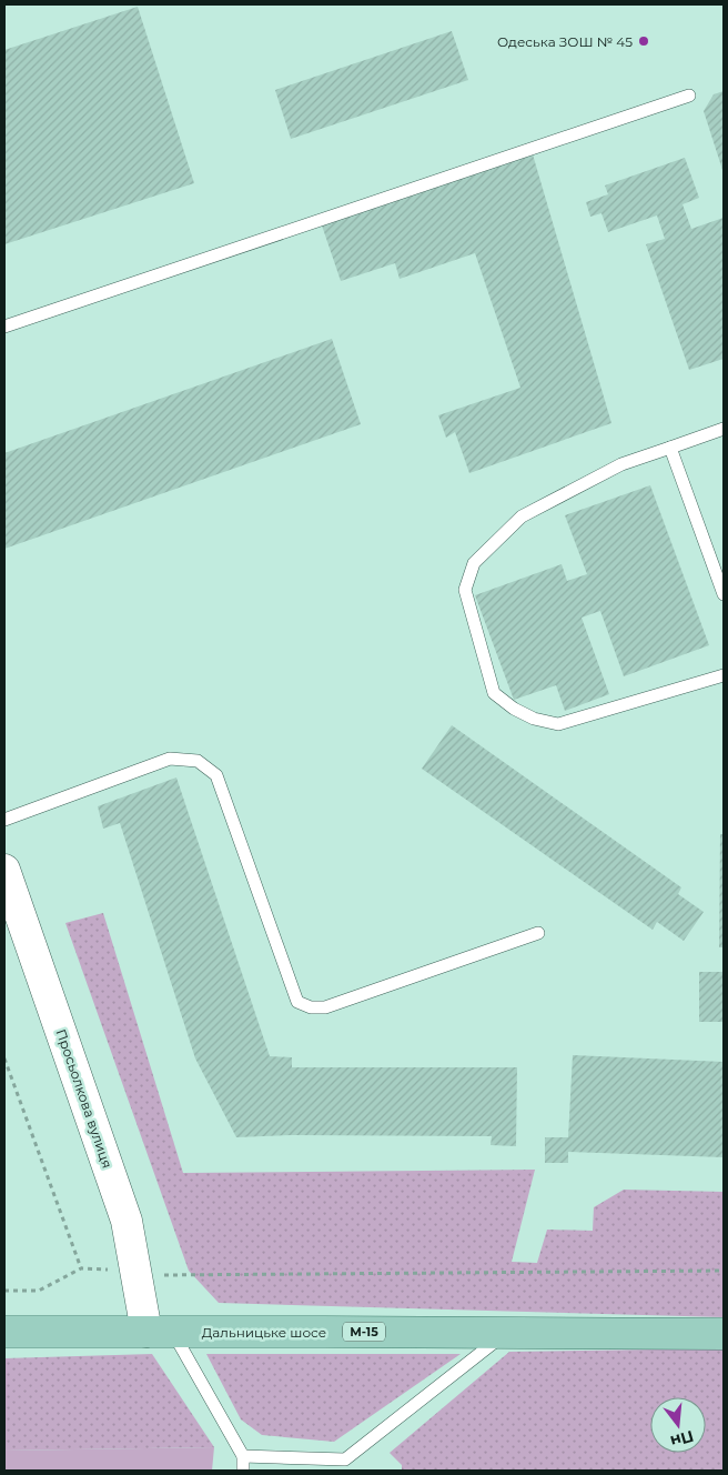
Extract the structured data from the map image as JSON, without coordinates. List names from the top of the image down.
{
  "streets": {
    "main road": ["Дальницьке шосе", "М-15"],
    "street": ["Просьолкова вулиця"]
  },
  "crossings": [
    ["Просьолкова вулиця", "Дальницьке шосе"]
  ],
  "places": ["Одеська ЗОШ № 45"],
  "north": "bottom"
}
